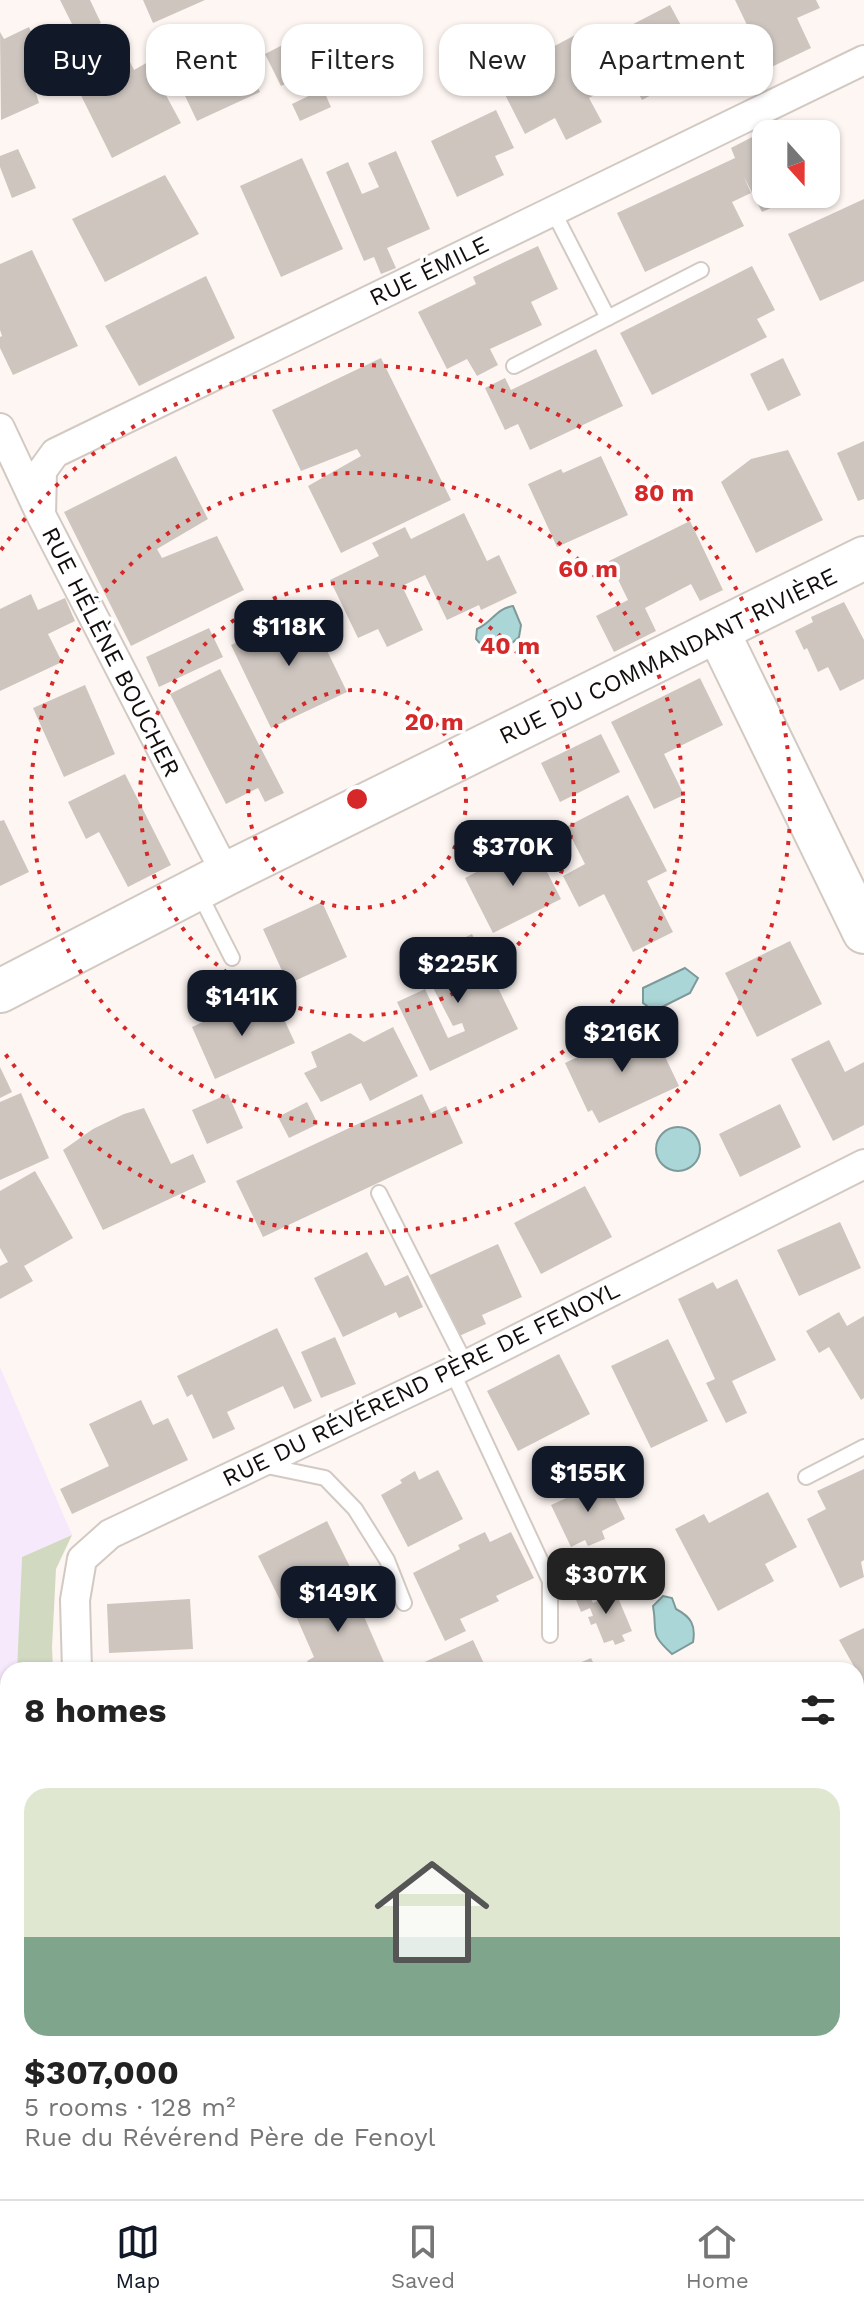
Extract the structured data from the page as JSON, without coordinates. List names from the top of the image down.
{
  "streets": {
    "street": [
      "RUE ÉMILE",
      "RUE HÉLÈNE BOUCHER",
      "RUE DU COMMANDANT RIVIÈRE",
      "RUE DU RÉVÉREND PÈRE DE FENOYL"
    ]
  },
  "crossings": [
    ["RUE ÉMILE", "RUE HÉLÈNE BOUCHER"],
    ["RUE HÉLÈNE BOUCHER", "RUE DU COMMANDANT RIVIÈRE"]
  ],
  "north": "bottom",
  "page": {
    "chip": [
      "Buy",
      "Rent",
      "Filters",
      "New",
      "Apartment"
    ],
    "price": [
      "$118K",
      "$370K",
      "$225K",
      "$141K",
      "$216K",
      "$155K",
      "$307K",
      "$149K"
    ],
    "heading": "8 homes",
    "list": [
      {
        "name": "$307,000",
        "note": "5 rooms · 128 m² · Rue du Révérend Père de Fenoyl"
      }
    ],
    "tabs": ["Map", "Saved", "Home"]
  },
  "rings": [
    "80 m",
    "60 m",
    "40 m",
    "20 m"
  ]
}
